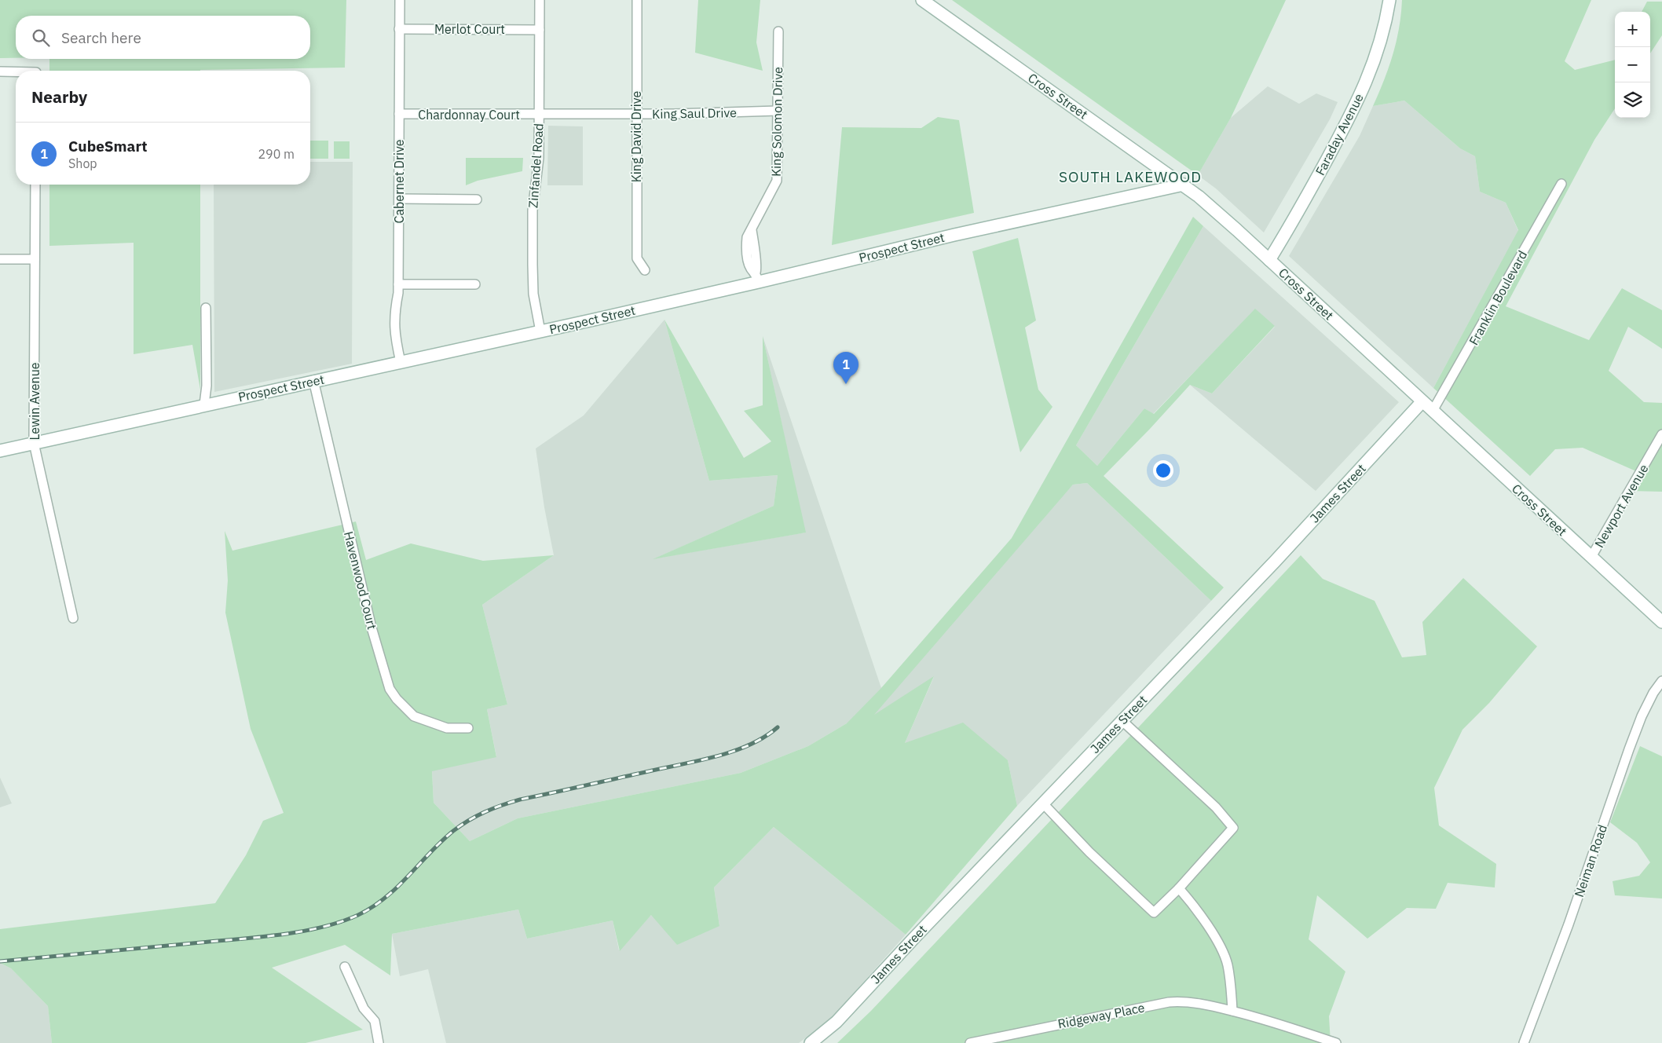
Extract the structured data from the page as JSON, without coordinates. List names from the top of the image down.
{
  "streets": {
    "street": [
      "Merlot Court",
      "Cross Street",
      "King Saul Drive",
      "Chardonnay Court",
      "King Solomon Drive",
      "Faraday Avenue",
      "King David Drive",
      "Zinfandel Road",
      "Cabernet Drive",
      "Prospect Street",
      "Franklin Boulevard",
      "Lewin Avenue",
      "James Street",
      "Newport Avenue",
      "Havenwood Court",
      "Neiman Road",
      "Ridgeway Place"
    ]
  },
  "crossings": [
    ["Merlot Court", "Zinfandel Road"],
    ["Merlot Court", "Cabernet Drive"],
    ["Cross Street", "Faraday Avenue"],
    ["Cross Street", "Prospect Street"],
    ["Cross Street", "Franklin Boulevard"],
    ["Cross Street", "James Street"],
    ["Cross Street", "Newport Avenue"],
    ["King Saul Drive", "Chardonnay Court"],
    ["King Saul Drive", "King Solomon Drive"],
    ["King Saul Drive", "King David Drive"],
    ["Chardonnay Court", "Zinfandel Road"],
    ["Chardonnay Court", "Cabernet Drive"],
    ["King Solomon Drive", "Prospect Street"],
    ["Zinfandel Road", "Prospect Street"],
    ["Cabernet Drive", "Prospect Street"],
    ["Prospect Street", "Lewin Avenue"],
    ["Prospect Street", "Havenwood Court"]
  ],
  "districts": ["SOUTH LAKEWOOD"],
  "page": {
    "map_buttons": ["+", "−"],
    "search": "Search here",
    "heading": "Nearby",
    "list": [
      {
        "mark": "1",
        "name": "CubeSmart",
        "note": "Shop",
        "value": "290 m"
      }
    ],
    "pins": "1"
  }
}
